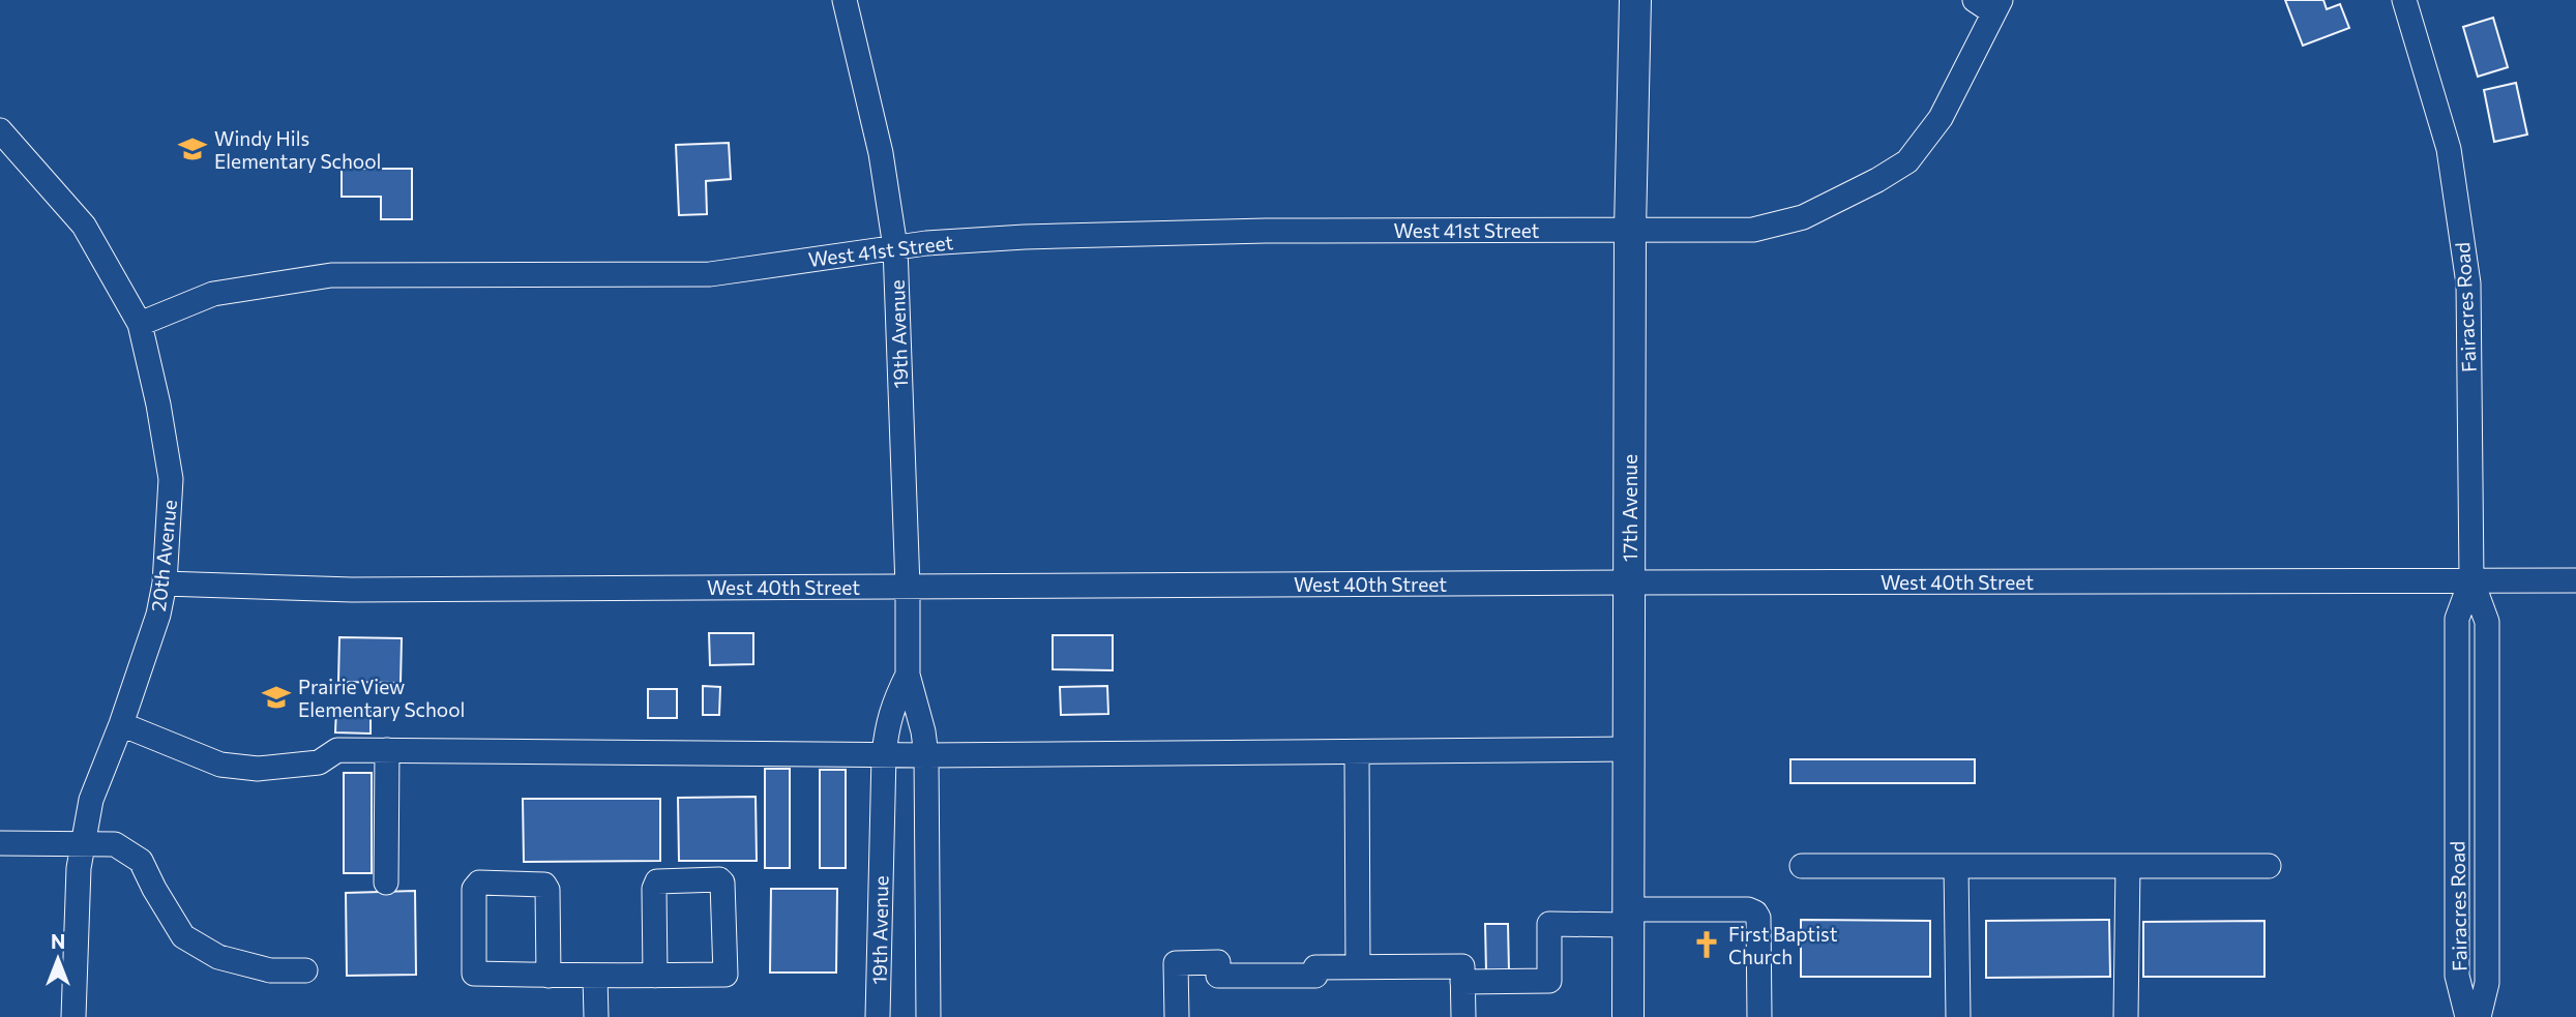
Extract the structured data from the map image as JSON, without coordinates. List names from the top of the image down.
{
  "streets": {
    "main road": ["17th Avenue"],
    "street": [
      "West 41st Street",
      "Fairacres Road",
      "19th Avenue",
      "20th Avenue",
      "West 40th Street"
    ]
  },
  "crossings": [
    ["West 41st Street", "19th Avenue"],
    ["West 41st Street", "17th Avenue"],
    ["West 41st Street", "20th Avenue"],
    ["Fairacres Road", "West 40th Street"],
    ["19th Avenue", "West 40th Street"],
    ["17th Avenue", "West 40th Street"],
    ["20th Avenue", "West 40th Street"]
  ],
  "places": {
    "school or university": ["Windy Hils Elementary School", "Prairie View Elementary School"],
    "church": ["First Baptist Church"]
  },
  "north": "top"
}
